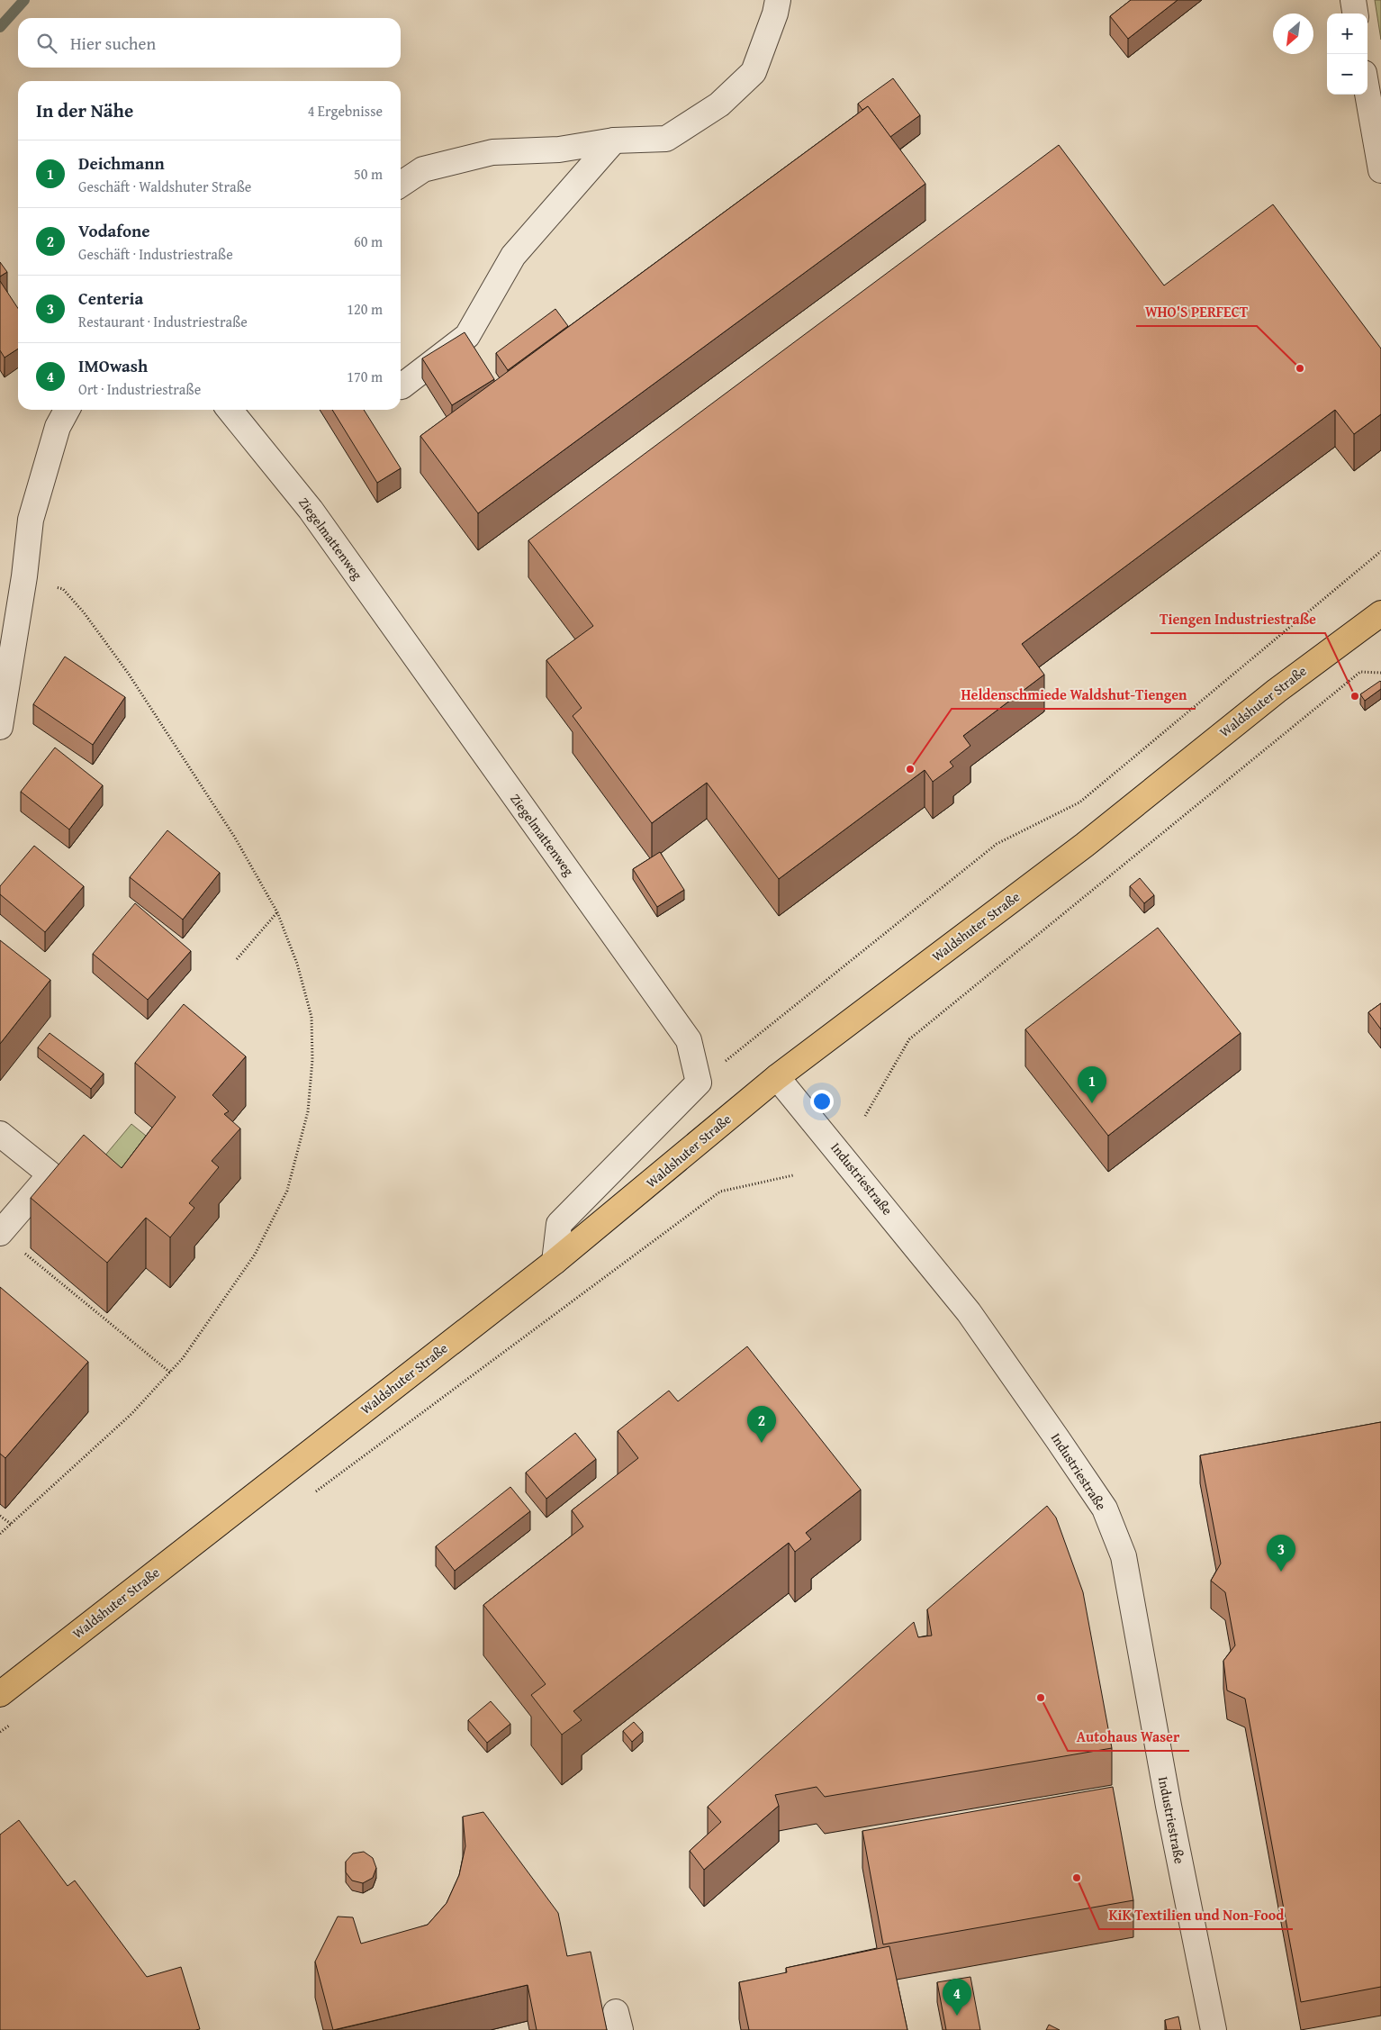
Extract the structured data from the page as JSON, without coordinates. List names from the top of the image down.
{
  "streets": {
    "main road": ["Waldshuter Straße"],
    "street": ["Ziegelmattenweg", "Industriestraße"]
  },
  "crossings": [
    ["Waldshuter Straße", "Industriestraße"]
  ],
  "places": [
    "WHO'S PERFECT",
    "Tiengen Industriestraße",
    "Heldenschmiede Waldshut-Tiengen",
    "Autohaus Waser",
    "KiK Textilien und Non-Food"
  ],
  "north": "bottom left",
  "page": {
    "map_buttons": ["+", "−"],
    "search": "Hier suchen",
    "heading": ["In der Nähe", "4 Ergebnisse"],
    "list": [
      {
        "mark": "1",
        "name": "Deichmann",
        "note": "Geschäft · Waldshuter Straße",
        "value": "50 m"
      },
      {
        "mark": "2",
        "name": "Vodafone",
        "note": "Geschäft · Industriestraße",
        "value": "60 m"
      },
      {
        "mark": "3",
        "name": "Centeria",
        "note": "Restaurant · Industriestraße",
        "value": "120 m"
      },
      {
        "mark": "4",
        "name": "IMOwash",
        "note": "Ort · Industriestraße",
        "value": "170 m"
      }
    ],
    "pins": [
      "1",
      "2",
      "3",
      "4"
    ]
  }
}
